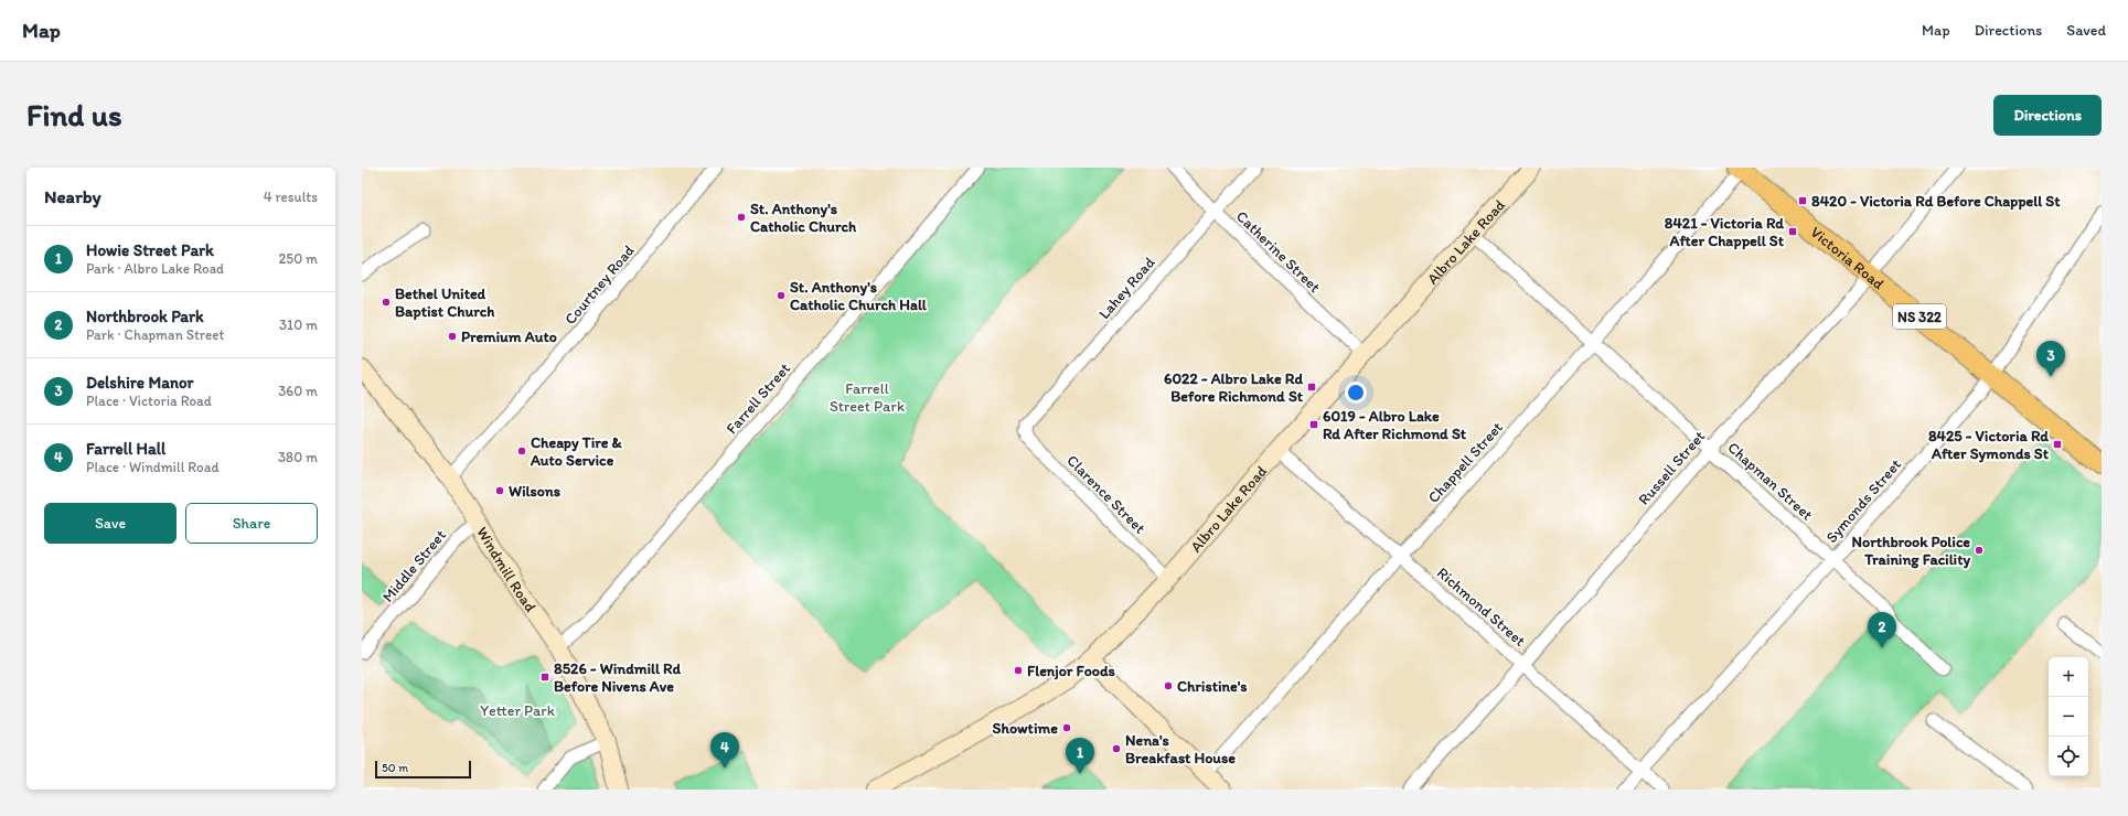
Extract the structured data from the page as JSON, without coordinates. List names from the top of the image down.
{
  "streets": {
    "main road": [
      "Albro Lake Road",
      "Victoria Road",
      "NS 322",
      "Windmill Road"
    ],
    "street": [
      "Catherine Street",
      "Courtney Road",
      "Lahey Road",
      "Farrell Street",
      "Chappell Street",
      "Russell Street",
      "Chapman Street",
      "Clarence Street",
      "Symonds Street",
      "Middle Street",
      "Richmond Street"
    ]
  },
  "crossings": [
    ["Albro Lake Road", "Catherine Street"],
    ["Albro Lake Road", "Chapman Street"],
    ["Albro Lake Road", "Clarence Street"],
    ["Albro Lake Road", "Richmond Street"],
    ["Catherine Street", "Lahey Road"],
    ["Victoria Road", "Chappell Street"],
    ["Victoria Road", "Russell Street"],
    ["Victoria Road", "Symonds Street"],
    ["Courtney Road", "Windmill Road"],
    ["Lahey Road", "Clarence Street"],
    ["Farrell Street", "Windmill Road"],
    ["Chappell Street", "Chapman Street"],
    ["Chappell Street", "Richmond Street"],
    ["Russell Street", "Chapman Street"],
    ["Russell Street", "Richmond Street"],
    ["Chapman Street", "Symonds Street"],
    ["Symonds Street", "Richmond Street"],
    ["Middle Street", "Windmill Road"]
  ],
  "parks": ["Farrell Street Park", "Yetter Park"],
  "places": {
    "transit": [
      "8420 - Victoria Rd Before Chappell St",
      "8421 - Victoria Rd After Chappell St",
      "6022 - Albro Lake Rd Before Richmond St",
      "6019 - Albro Lake Rd After Richmond St",
      "8425 - Victoria Rd After Symonds St",
      "8526 - Windmill Rd Before Nivens Ave"
    ],
    "other": [
      "St. Anthony's Catholic Church",
      "St. Anthony's Catholic Church Hall",
      "Bethel United Baptist Church",
      "Premium Auto",
      "Cheapy Tire & Auto Service",
      "Wilsons",
      "Northbrook Police Training Facility",
      "Flenjor Foods",
      "Christine's",
      "Showtime",
      "Nena's Breakfast House"
    ]
  },
  "scale_bar": "50 m",
  "page": {
    "header": "Map",
    "nav": ["Map", "Directions", "Saved"],
    "buttons": [
      "Directions",
      ["Save", "Share"]
    ],
    "title": "Find us",
    "heading": ["Nearby", "4 results"],
    "list": [
      {
        "mark": "1",
        "name": "Howie Street Park",
        "note": "Park · Albro Lake Road",
        "value": "250 m"
      },
      {
        "mark": "2",
        "name": "Northbrook Park",
        "note": "Park · Chapman Street",
        "value": "310 m"
      },
      {
        "mark": "3",
        "name": "Delshire Manor",
        "note": "Place · Victoria Road",
        "value": "360 m"
      },
      {
        "mark": "4",
        "name": "Farrell Hall",
        "note": "Place · Windmill Road",
        "value": "380 m"
      }
    ],
    "pins": [
      "3",
      "2",
      "4",
      "1"
    ],
    "map_buttons": ["+", "−"],
    "scale": "50 m"
  }
}
